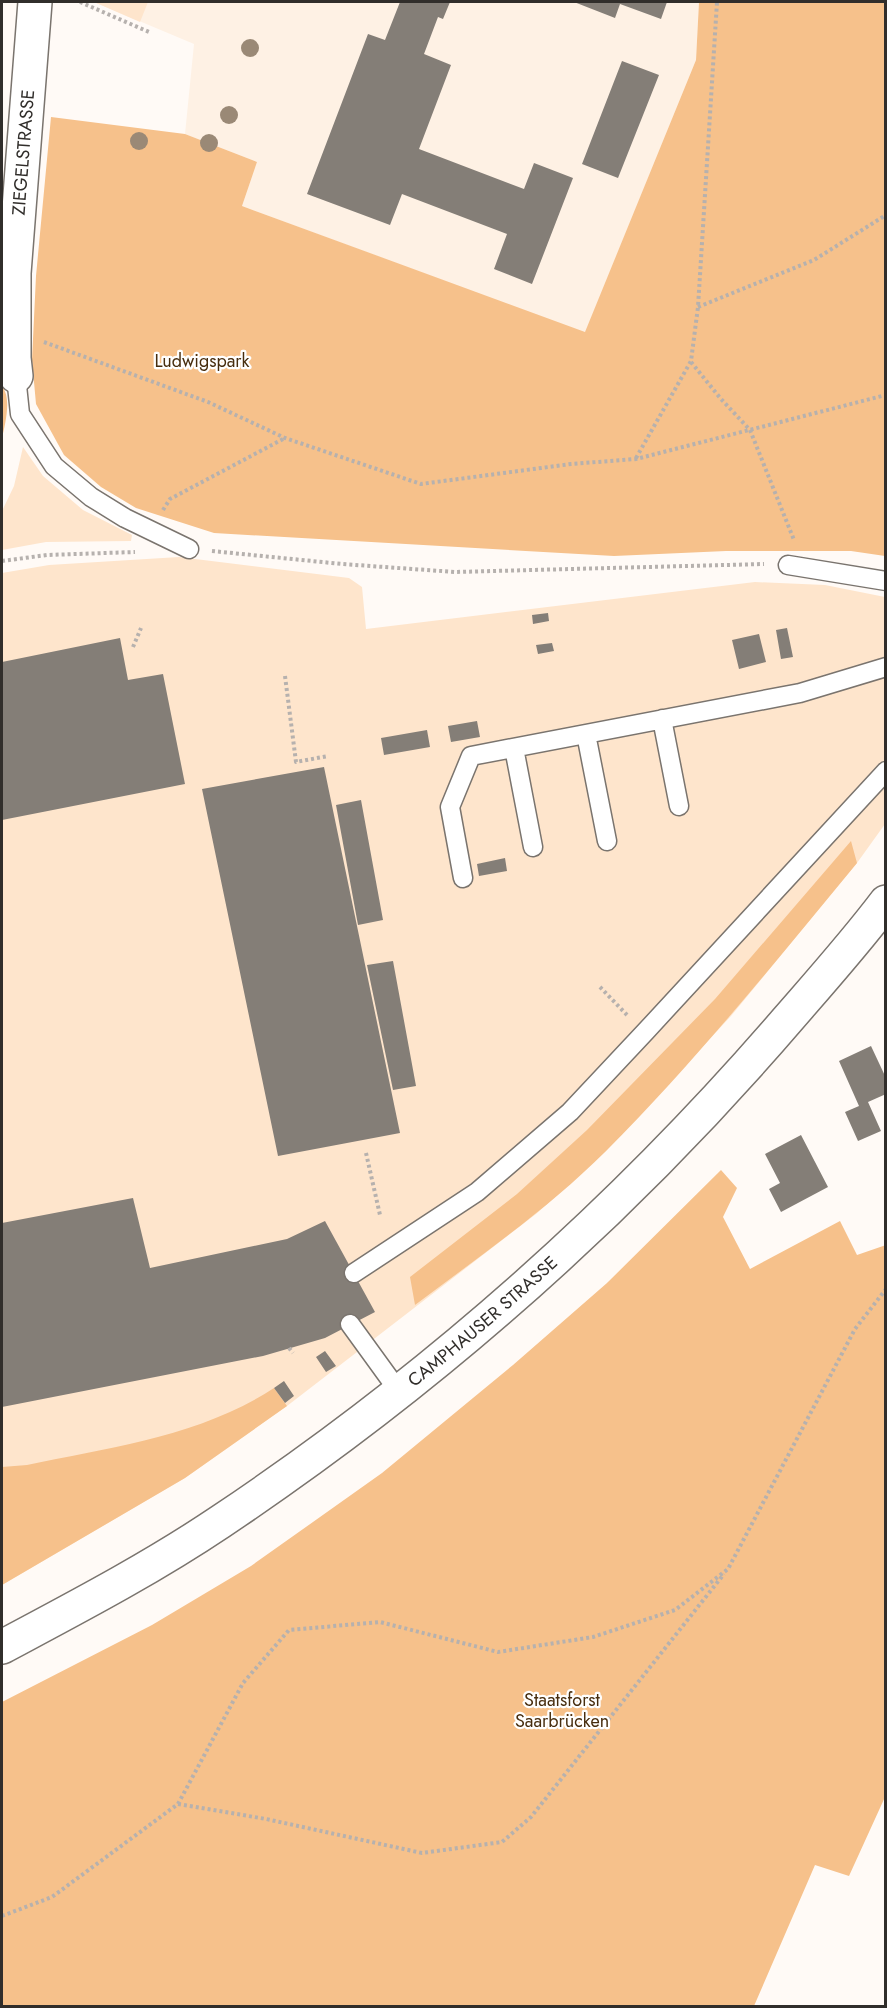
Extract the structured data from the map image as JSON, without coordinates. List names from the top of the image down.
{
  "streets": {
    "main road": ["ZIEGELSTRASSE", "CAMPHAUSER STRASSE"]
  },
  "parks": ["Ludwigspark", "Staatsforst Saarbrücken"]
}
